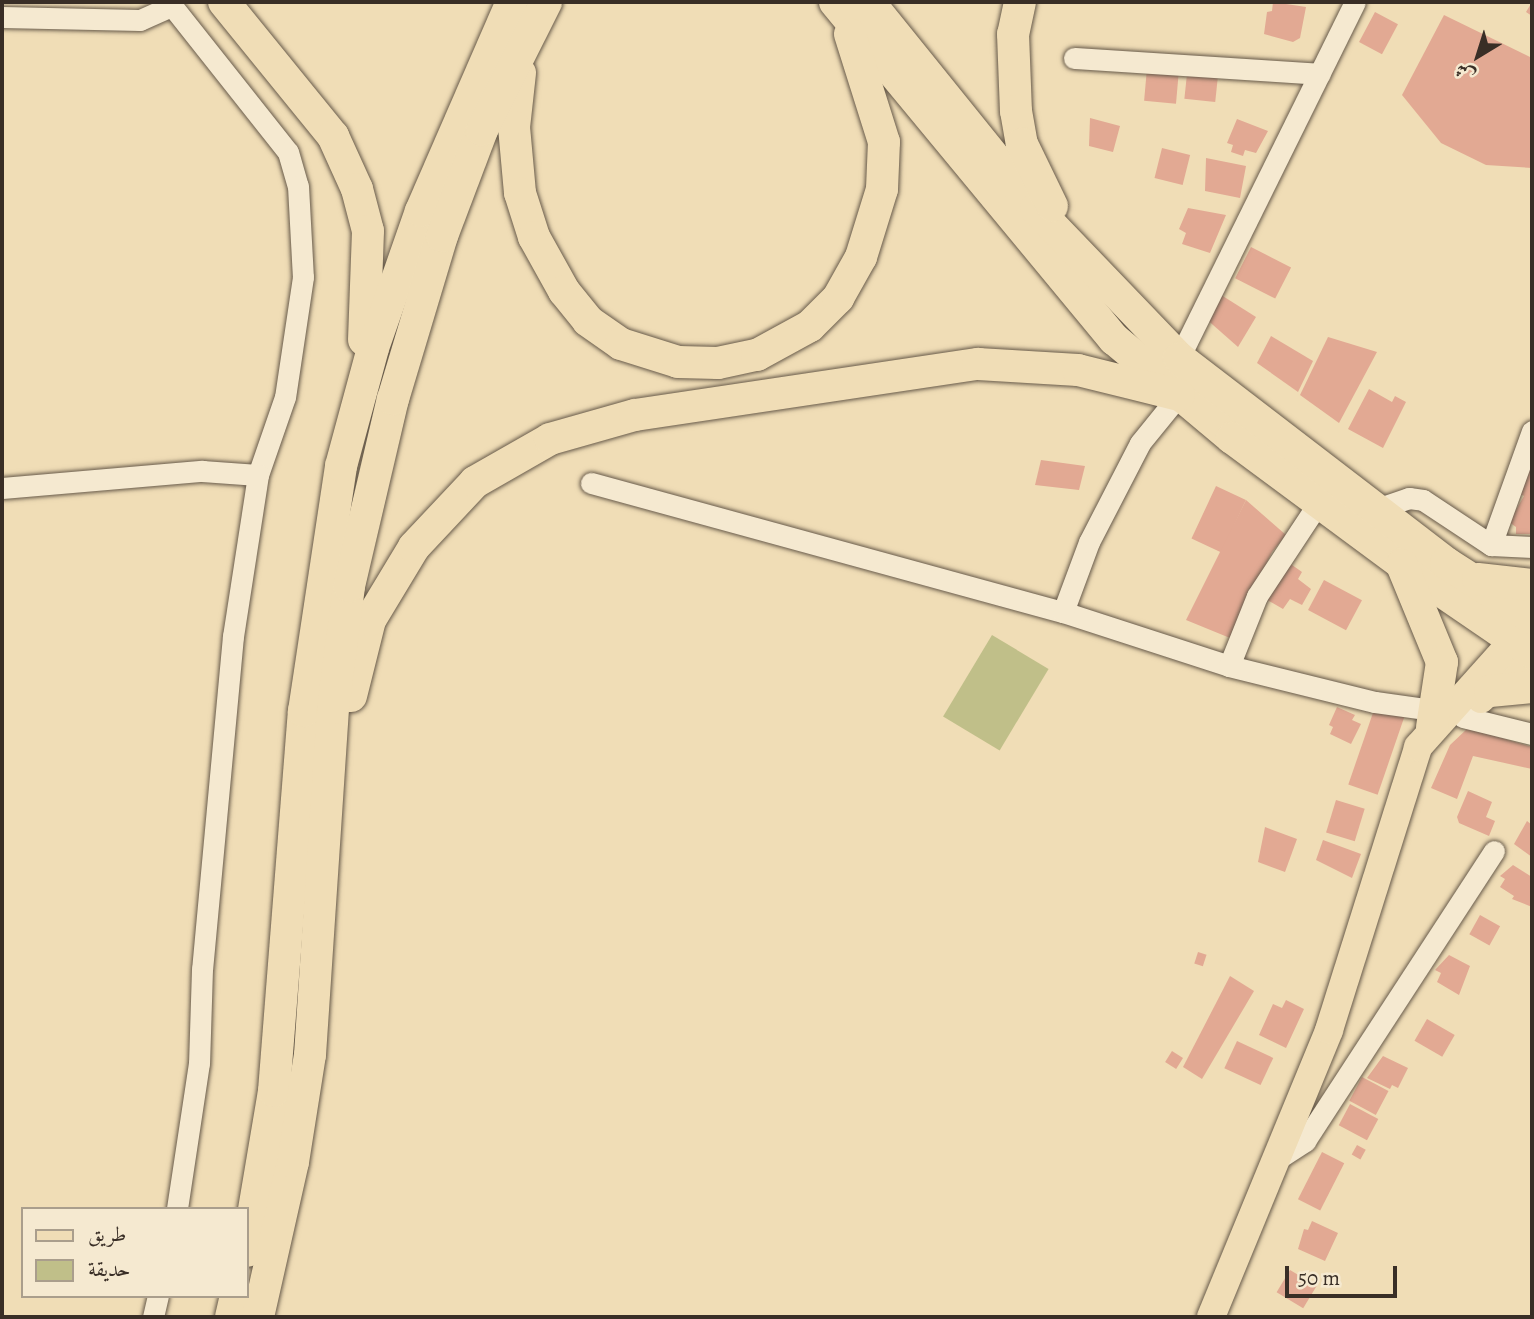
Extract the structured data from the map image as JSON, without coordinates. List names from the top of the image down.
{
  "legend": ["طريق", "حديقة"],
  "scale_bar": "50 m",
  "north": "bottom left"
}
